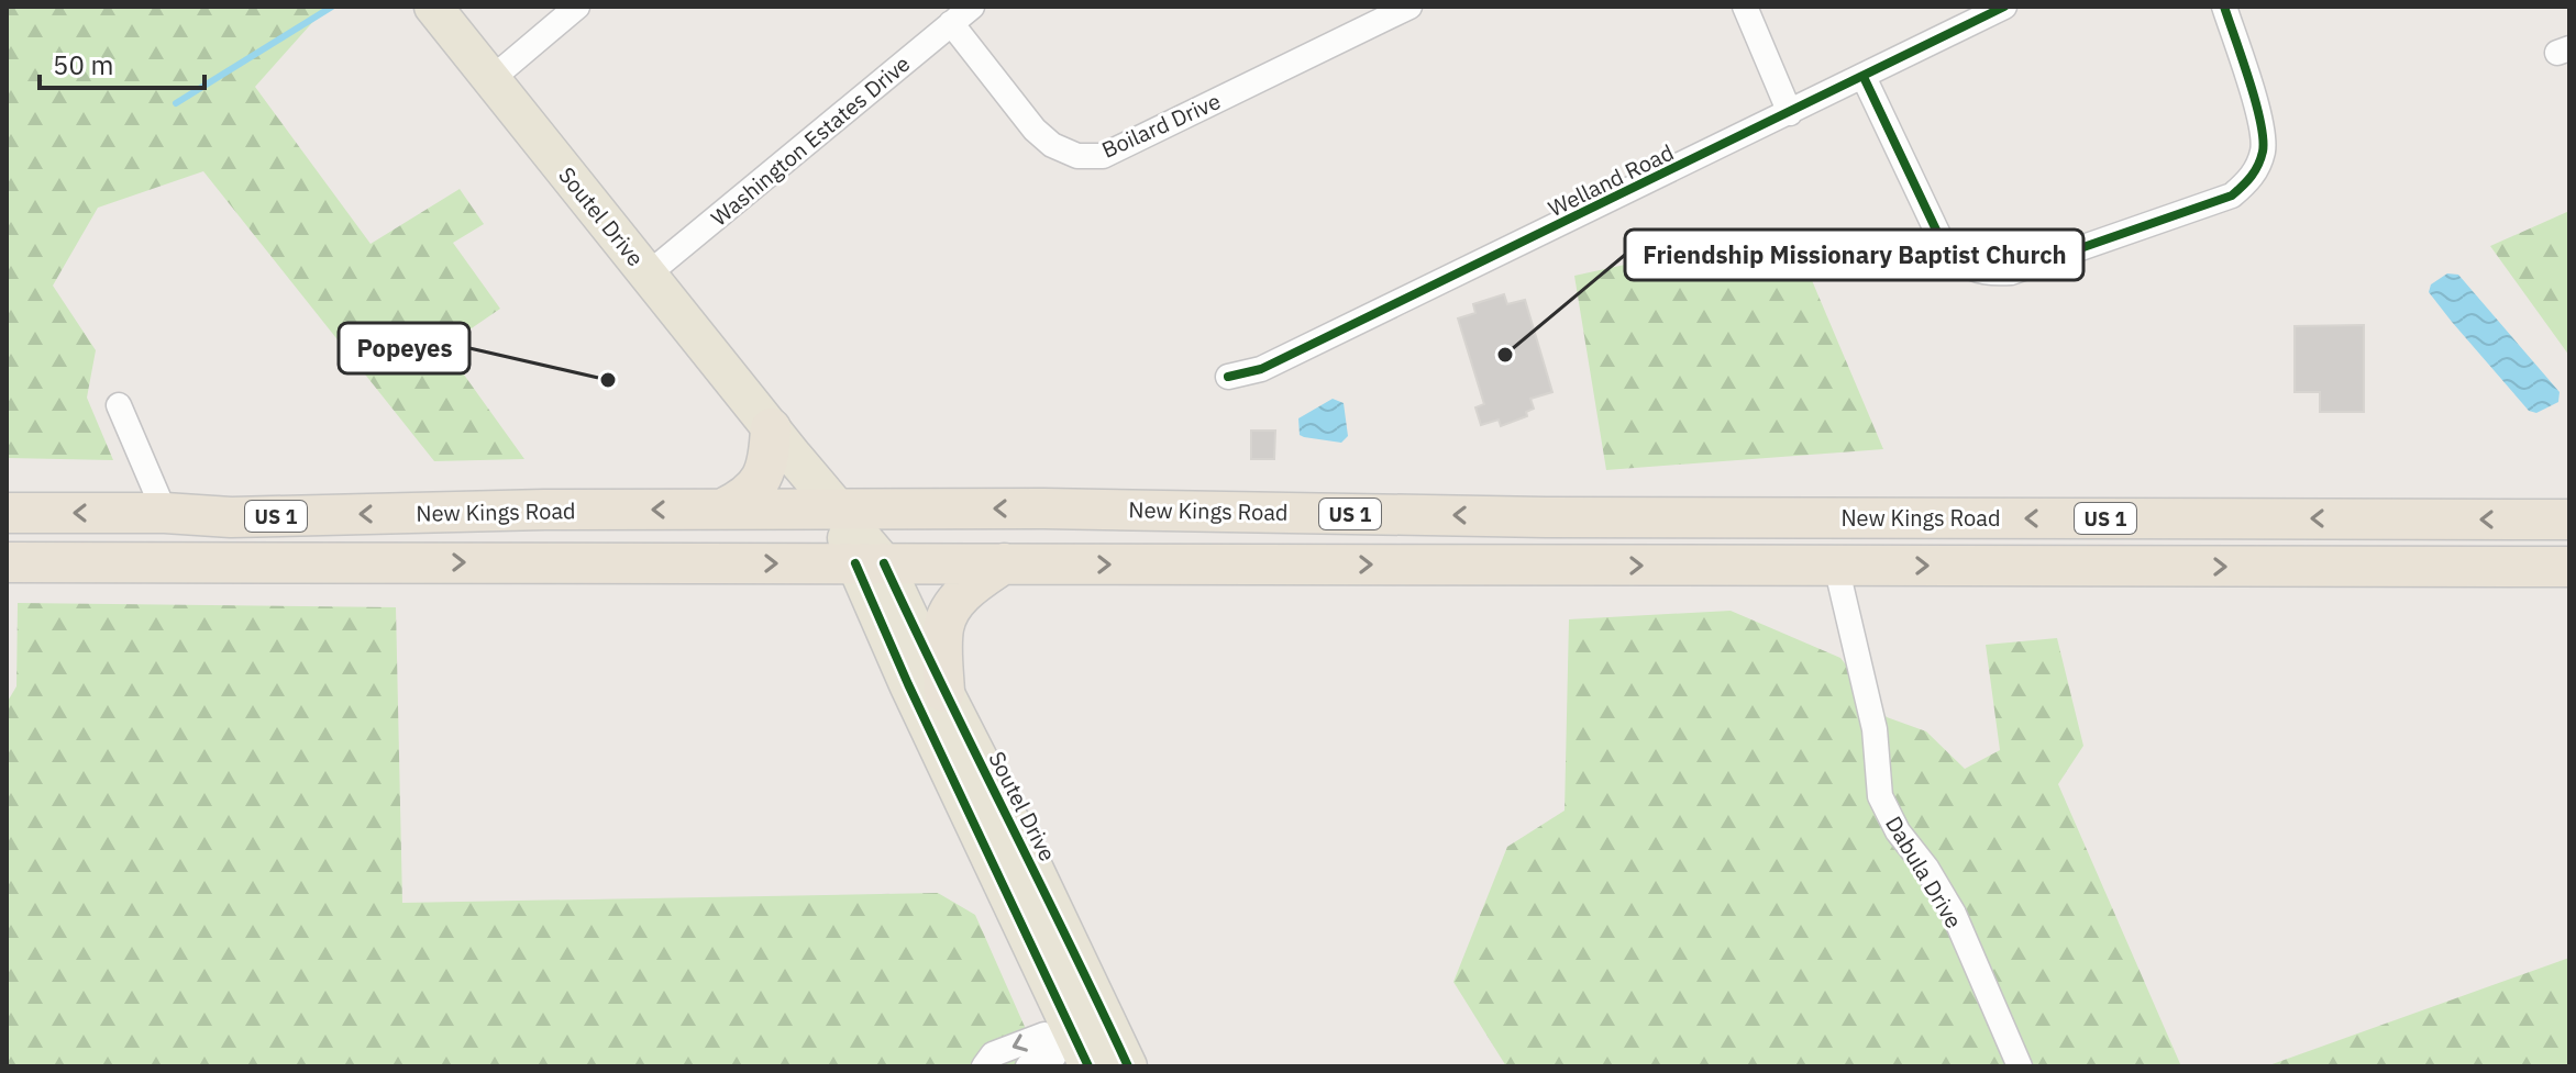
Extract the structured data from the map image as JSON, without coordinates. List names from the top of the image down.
{
  "streets": {
    "highway": ["New Kings Road", "US 1"],
    "main road": ["Soutel Drive"],
    "street": [
      "Boilard Drive",
      "Washington Estates Drive",
      "Welland Road",
      "Dabula Drive"
    ]
  },
  "crossings": [
    ["Boilard Drive", "Washington Estates Drive"],
    ["Washington Estates Drive", "Soutel Drive"],
    ["Soutel Drive", "New Kings Road"],
    ["New Kings Road", "Dabula Drive"]
  ],
  "places": ["Friendship Missionary Baptist Church", "Popeyes"],
  "scale_bar": "50 m"
}
